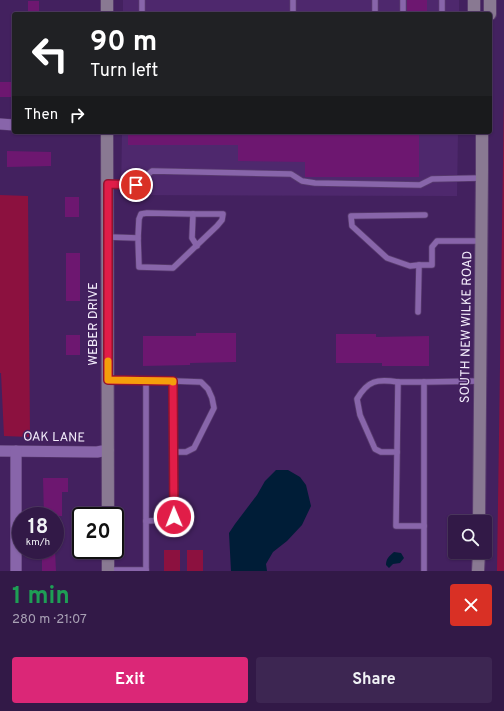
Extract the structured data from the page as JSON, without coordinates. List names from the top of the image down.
{
  "streets": {
    "main road": ["WEBER DRIVE", "SOUTH NEW WILKE ROAD"],
    "street": ["OAK LANE"]
  },
  "crossings": [
    ["WEBER DRIVE", "OAK LANE"]
  ],
  "page": {
    "turn": ["90 m", "Turn left"],
    "then": "Then",
    "speed": "18 km/h",
    "limit": "20",
    "heading": ["1 min", "280 m · 21:07"],
    "buttons": ["Exit", "Share"]
  }
}
